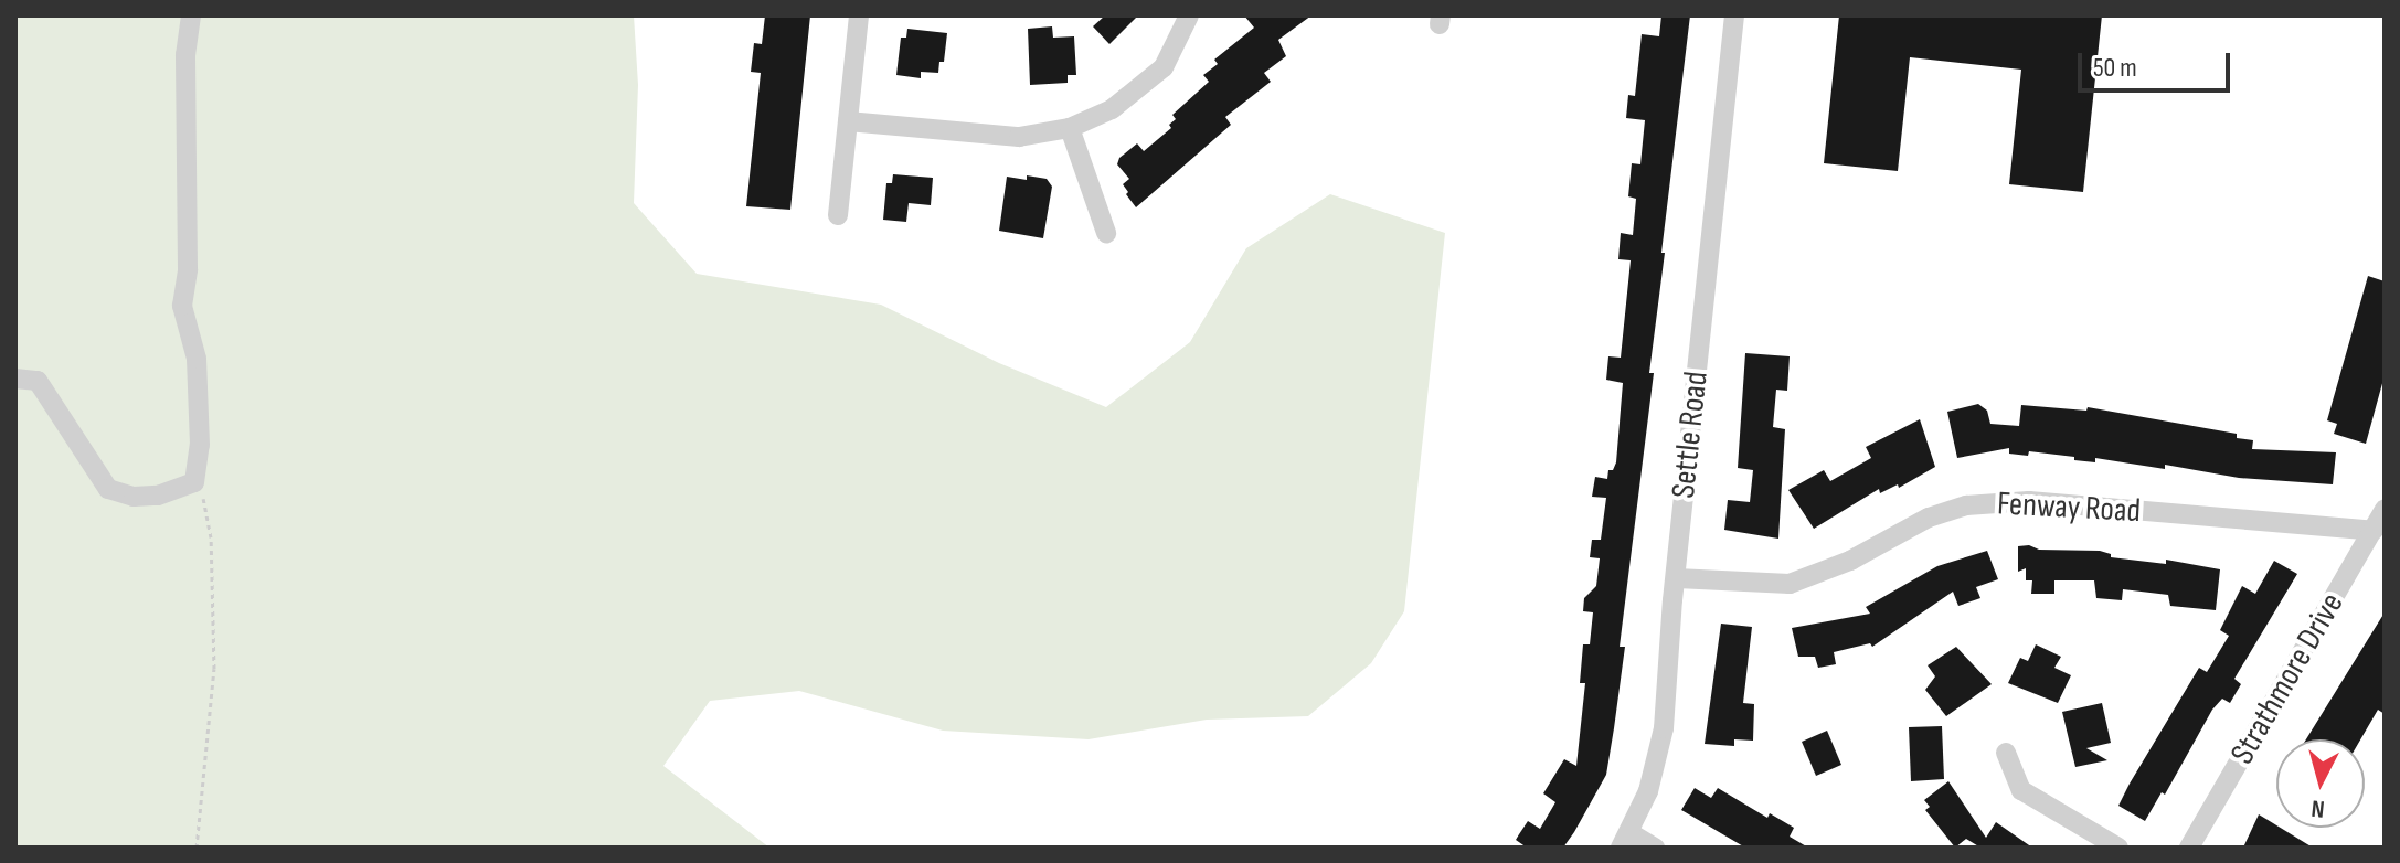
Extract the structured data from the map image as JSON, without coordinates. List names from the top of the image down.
{
  "streets": {
    "street": ["Settle Road", "Fenway Road", "Strathmore Drive"]
  },
  "crossings": [
    ["Settle Road", "Fenway Road"],
    ["Fenway Road", "Strathmore Drive"]
  ],
  "scale_bar": "50 m",
  "north": "bottom"
}
